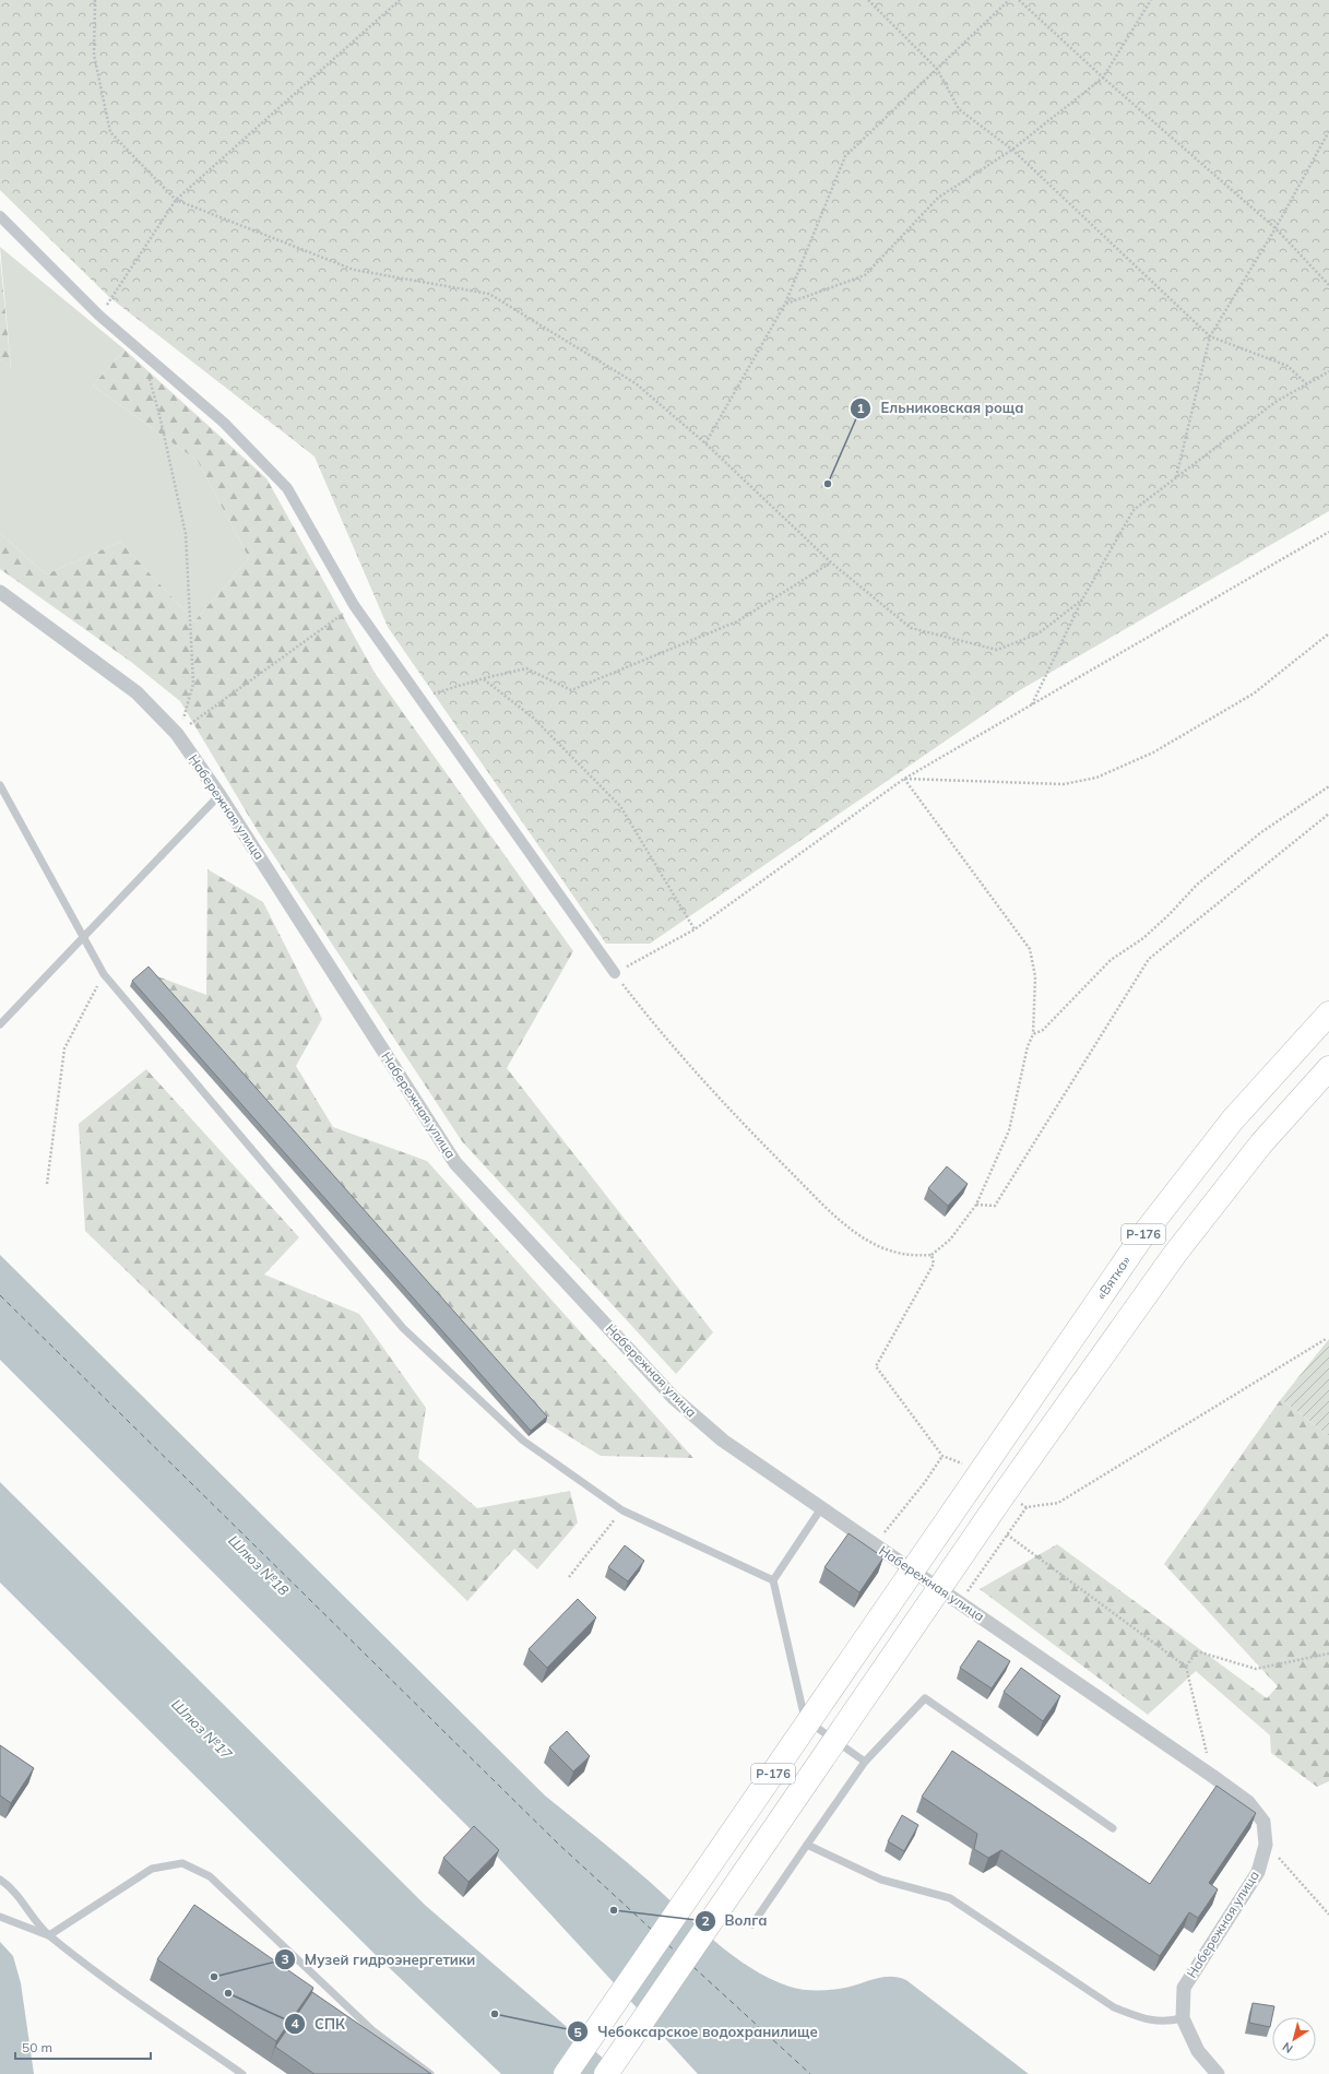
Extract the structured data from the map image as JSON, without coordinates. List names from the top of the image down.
{
  "streets": {
    "highway": ["Р-176", "«Вятка»"],
    "street": ["Набережная улица"]
  },
  "water": ["Шлюз №18", "Шлюз №17"],
  "places": [
    "Ельниковская роща",
    "Волга",
    "Музей гидроэнергетики",
    "СПК",
    "Чебоксарское водохранилище"
  ],
  "scale_bar": "50 m",
  "north": "bottom left"
}
